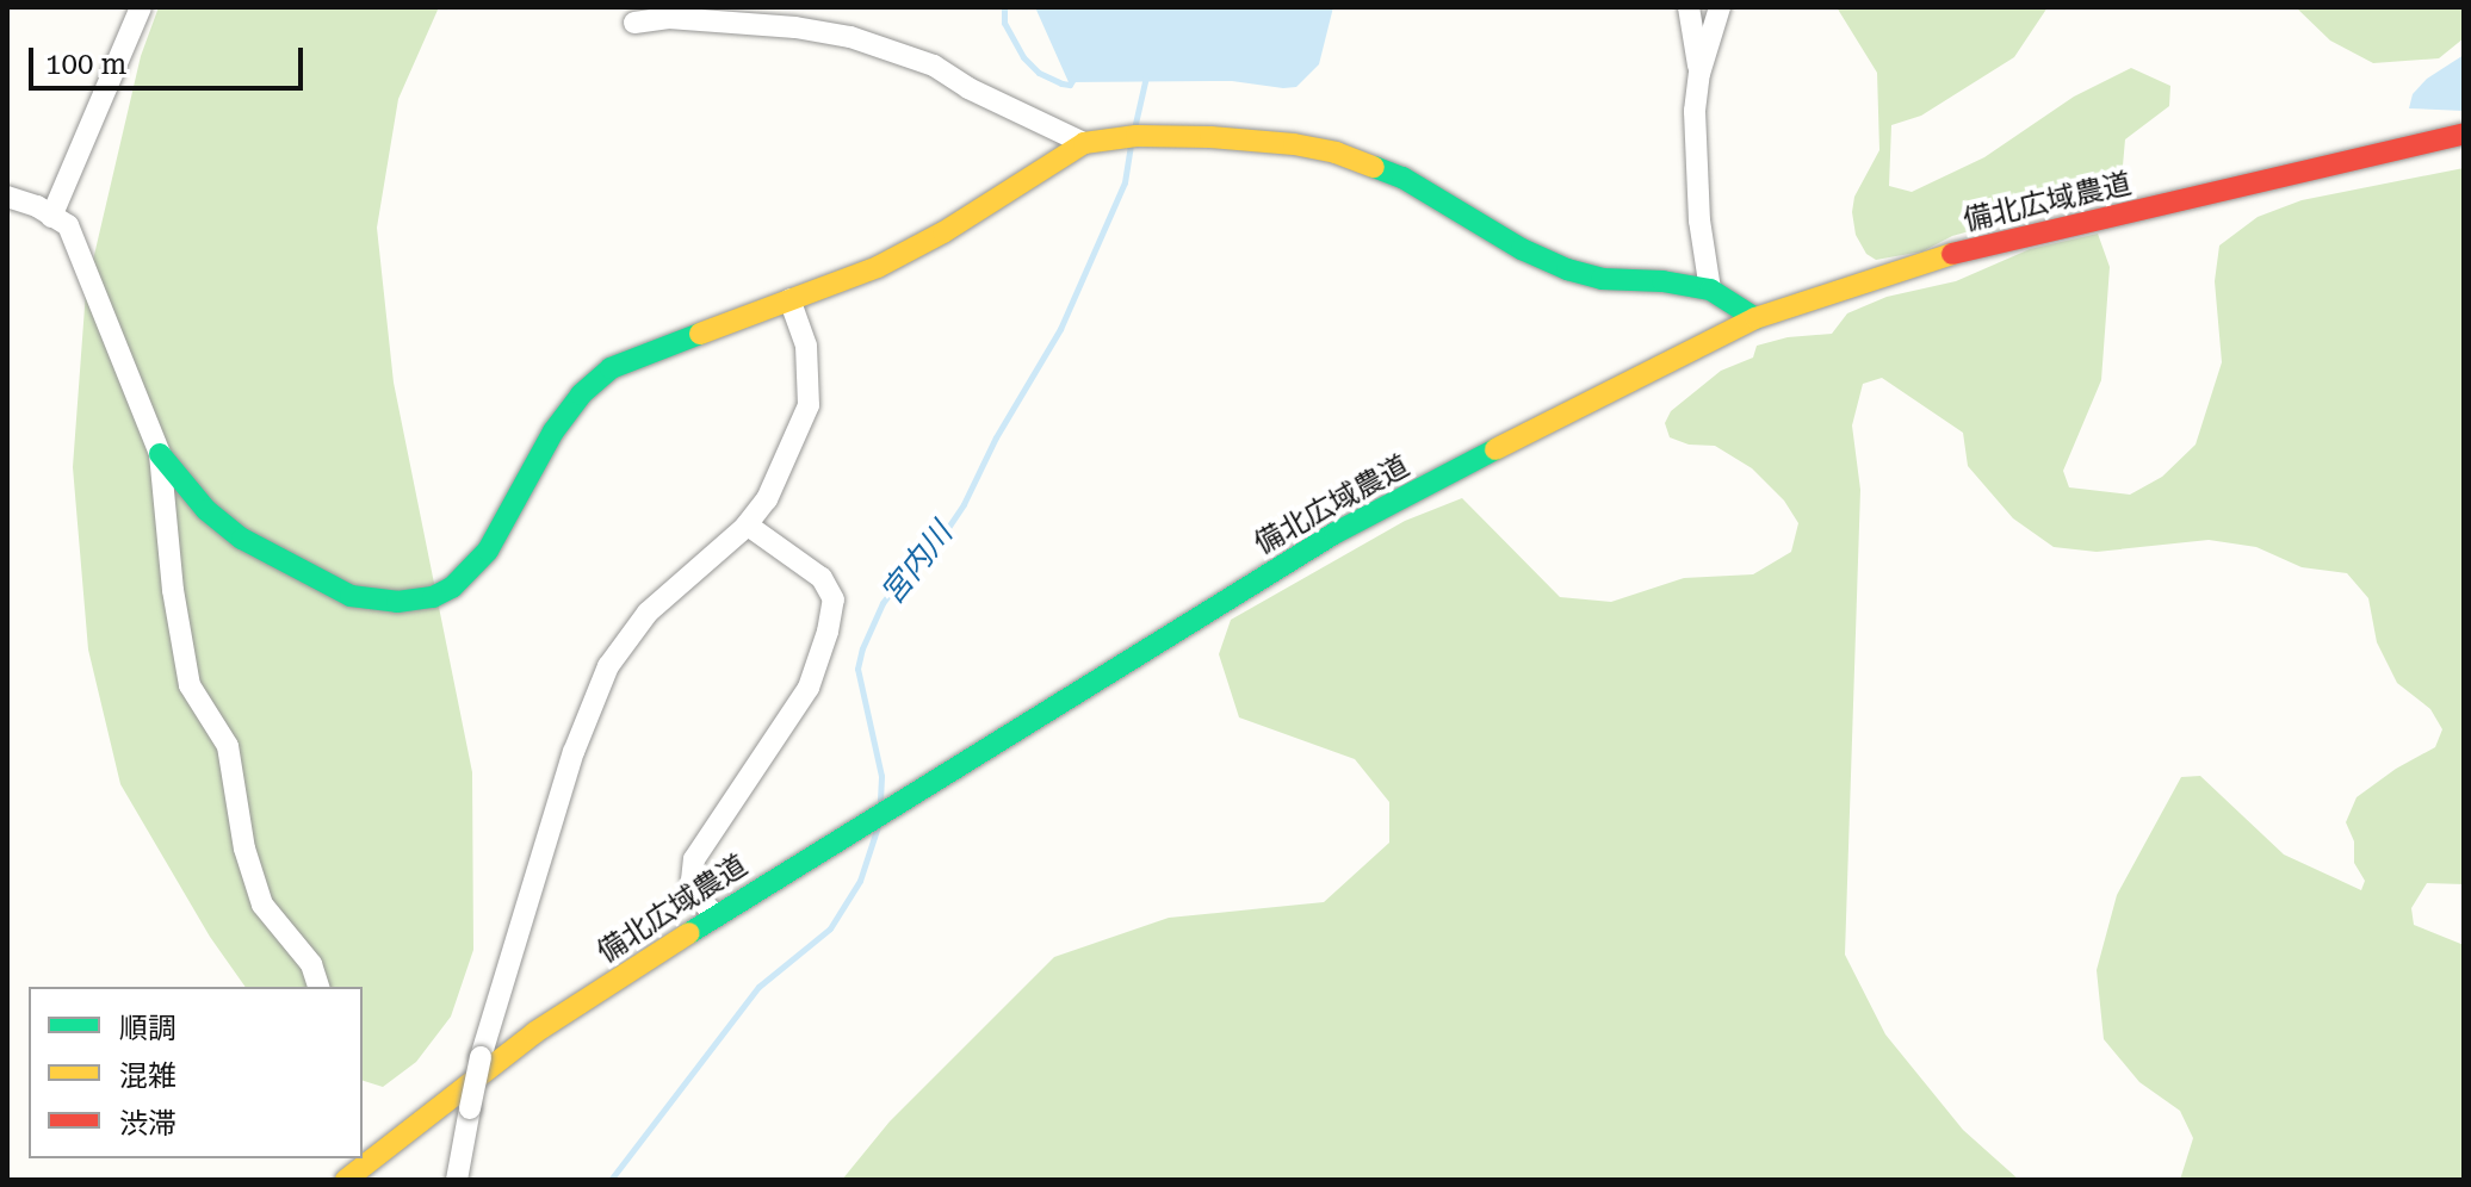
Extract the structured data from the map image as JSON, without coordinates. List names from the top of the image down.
{
  "streets": {
    "street": ["備北広域農道"]
  },
  "water": ["宮内川"],
  "legend": ["順調", "混雑", "渋滞"],
  "scale_bar": "100 m"
}
